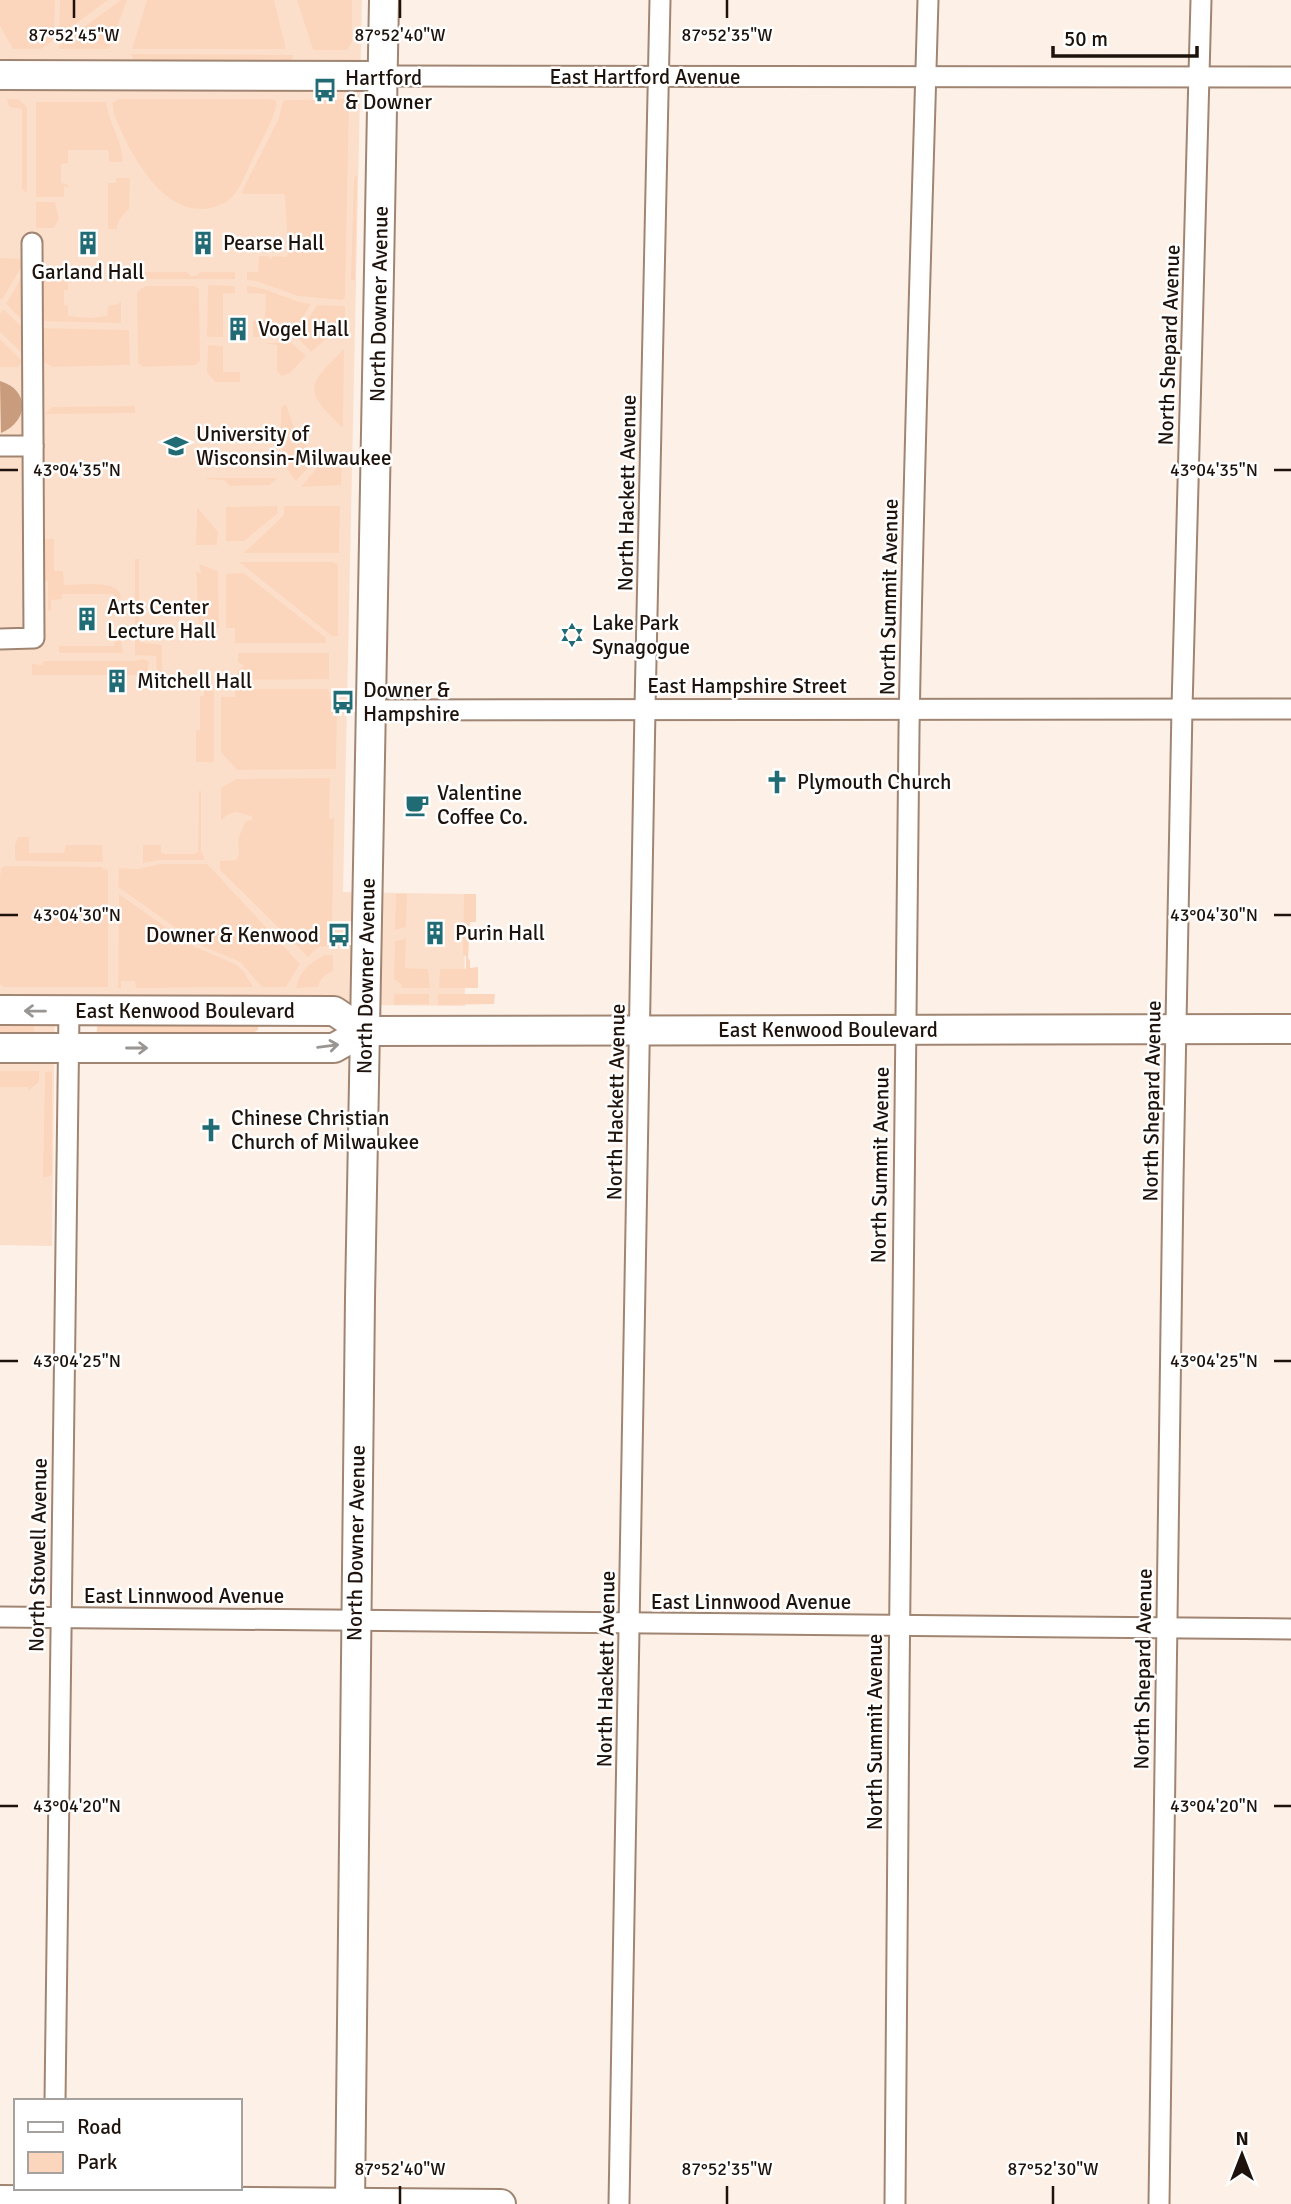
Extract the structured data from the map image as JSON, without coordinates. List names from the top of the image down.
{
  "streets": {
    "street": [
      "East Hartford Avenue",
      "North Downer Avenue",
      "North Shepard Avenue",
      "North Hackett Avenue",
      "North Summit Avenue",
      "East Hampshire Street",
      "East Kenwood Boulevard",
      "North Stowell Avenue",
      "East Linnwood Avenue"
    ]
  },
  "crossings": [
    ["East Hartford Avenue", "North Downer Avenue"],
    ["East Hartford Avenue", "North Shepard Avenue"],
    ["East Hartford Avenue", "North Hackett Avenue"],
    ["East Hartford Avenue", "North Summit Avenue"],
    ["North Downer Avenue", "East Hampshire Street"],
    ["North Downer Avenue", "East Kenwood Boulevard"],
    ["North Downer Avenue", "East Linnwood Avenue"],
    ["North Shepard Avenue", "East Hampshire Street"],
    ["North Shepard Avenue", "East Kenwood Boulevard"],
    ["North Shepard Avenue", "East Linnwood Avenue"],
    ["North Hackett Avenue", "East Hampshire Street"],
    ["North Hackett Avenue", "East Kenwood Boulevard"],
    ["North Hackett Avenue", "East Linnwood Avenue"],
    ["North Summit Avenue", "East Hampshire Street"],
    ["North Summit Avenue", "East Kenwood Boulevard"],
    ["North Summit Avenue", "East Linnwood Avenue"],
    ["East Kenwood Boulevard", "North Stowell Avenue"],
    ["North Stowell Avenue", "East Linnwood Avenue"]
  ],
  "places": {
    "bus stop": ["Hartford & Downer", "Downer & Hampshire", "Downer & Kenwood"],
    "building": [
      "Garland Hall",
      "Pearse Hall",
      "Vogel Hall",
      "Arts Center Lecture Hall",
      "Mitchell Hall",
      "Purin Hall"
    ],
    "school or university": ["University of Wisconsin-Milwaukee"],
    "synagogue": ["Lake Park Synagogue"],
    "church": ["Plymouth Church", "Chinese Christian Church of Milwaukee"],
    "cafe": ["Valentine Coffee Co."]
  },
  "legend": ["Road", "Park"],
  "scale_bar": "50 m",
  "north": "top",
  "coordinates": [
    "87°52'45\"W",
    "87°52'40\"W",
    "87°52'35\"W",
    "43°04'35\"N",
    "43°04'30\"N",
    "43°04'25\"N",
    "43°04'20\"N",
    "87°52'30\"W"
  ]
}
